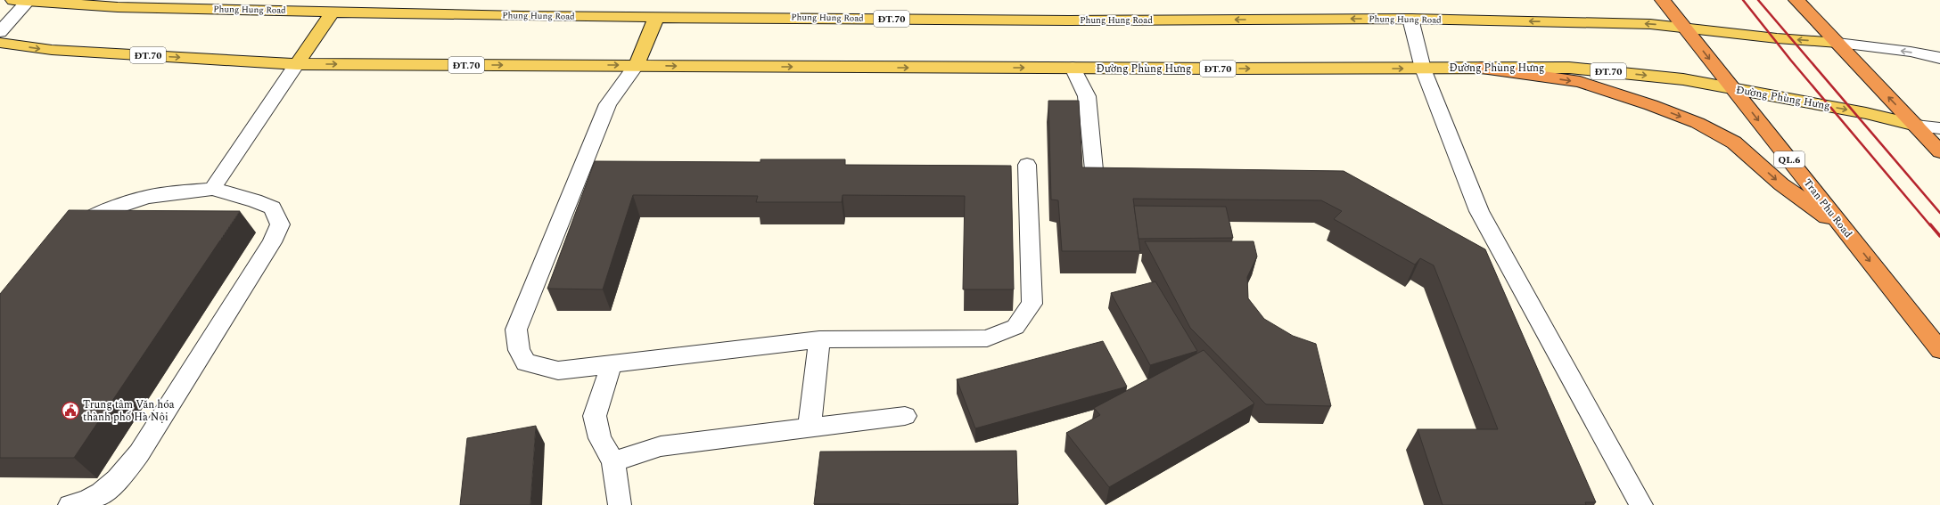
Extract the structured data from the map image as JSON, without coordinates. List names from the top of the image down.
{
  "streets": {
    "highway": ["QL.6", "Tran Phu Road"],
    "main road": ["Phung Hung Road", "ĐT.70", "Đường Phùng Hưng"]
  },
  "crossings": [
    ["Phung Hung Road", "ĐT.70"],
    ["Phung Hung Road", "Tran Phu Road"],
    ["ĐT.70", "Đường Phùng Hưng"],
    ["ĐT.70", "Tran Phu Road"],
    ["Đường Phùng Hưng", "Tran Phu Road"]
  ],
  "one_way": ["Đường Phùng Hưng"],
  "places": {
    "public building": ["Trung tâm Văn hóa thành phố Hà Nội"]
  }
}
